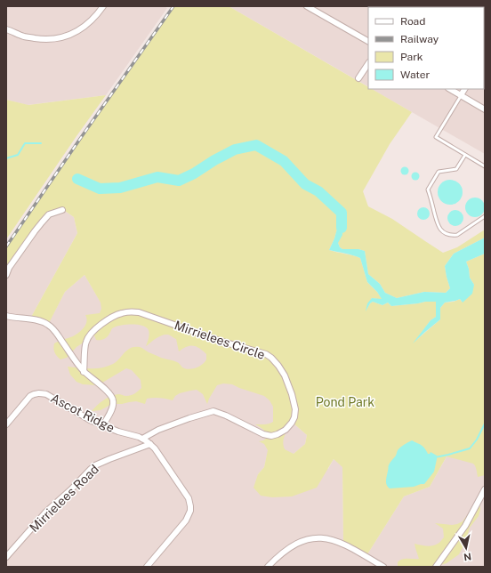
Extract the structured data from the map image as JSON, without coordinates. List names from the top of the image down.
{
  "streets": {
    "street": ["Mirrielees Circle", "Ascot Ridge", "Mirrielees Road"]
  },
  "crossings": [
    ["Mirrielees Circle", "Ascot Ridge"],
    ["Ascot Ridge", "Mirrielees Road"]
  ],
  "parks": ["Pond Park"],
  "legend": [
    "Road",
    "Railway",
    "Park",
    "Water"
  ],
  "north": "bottom"
}
